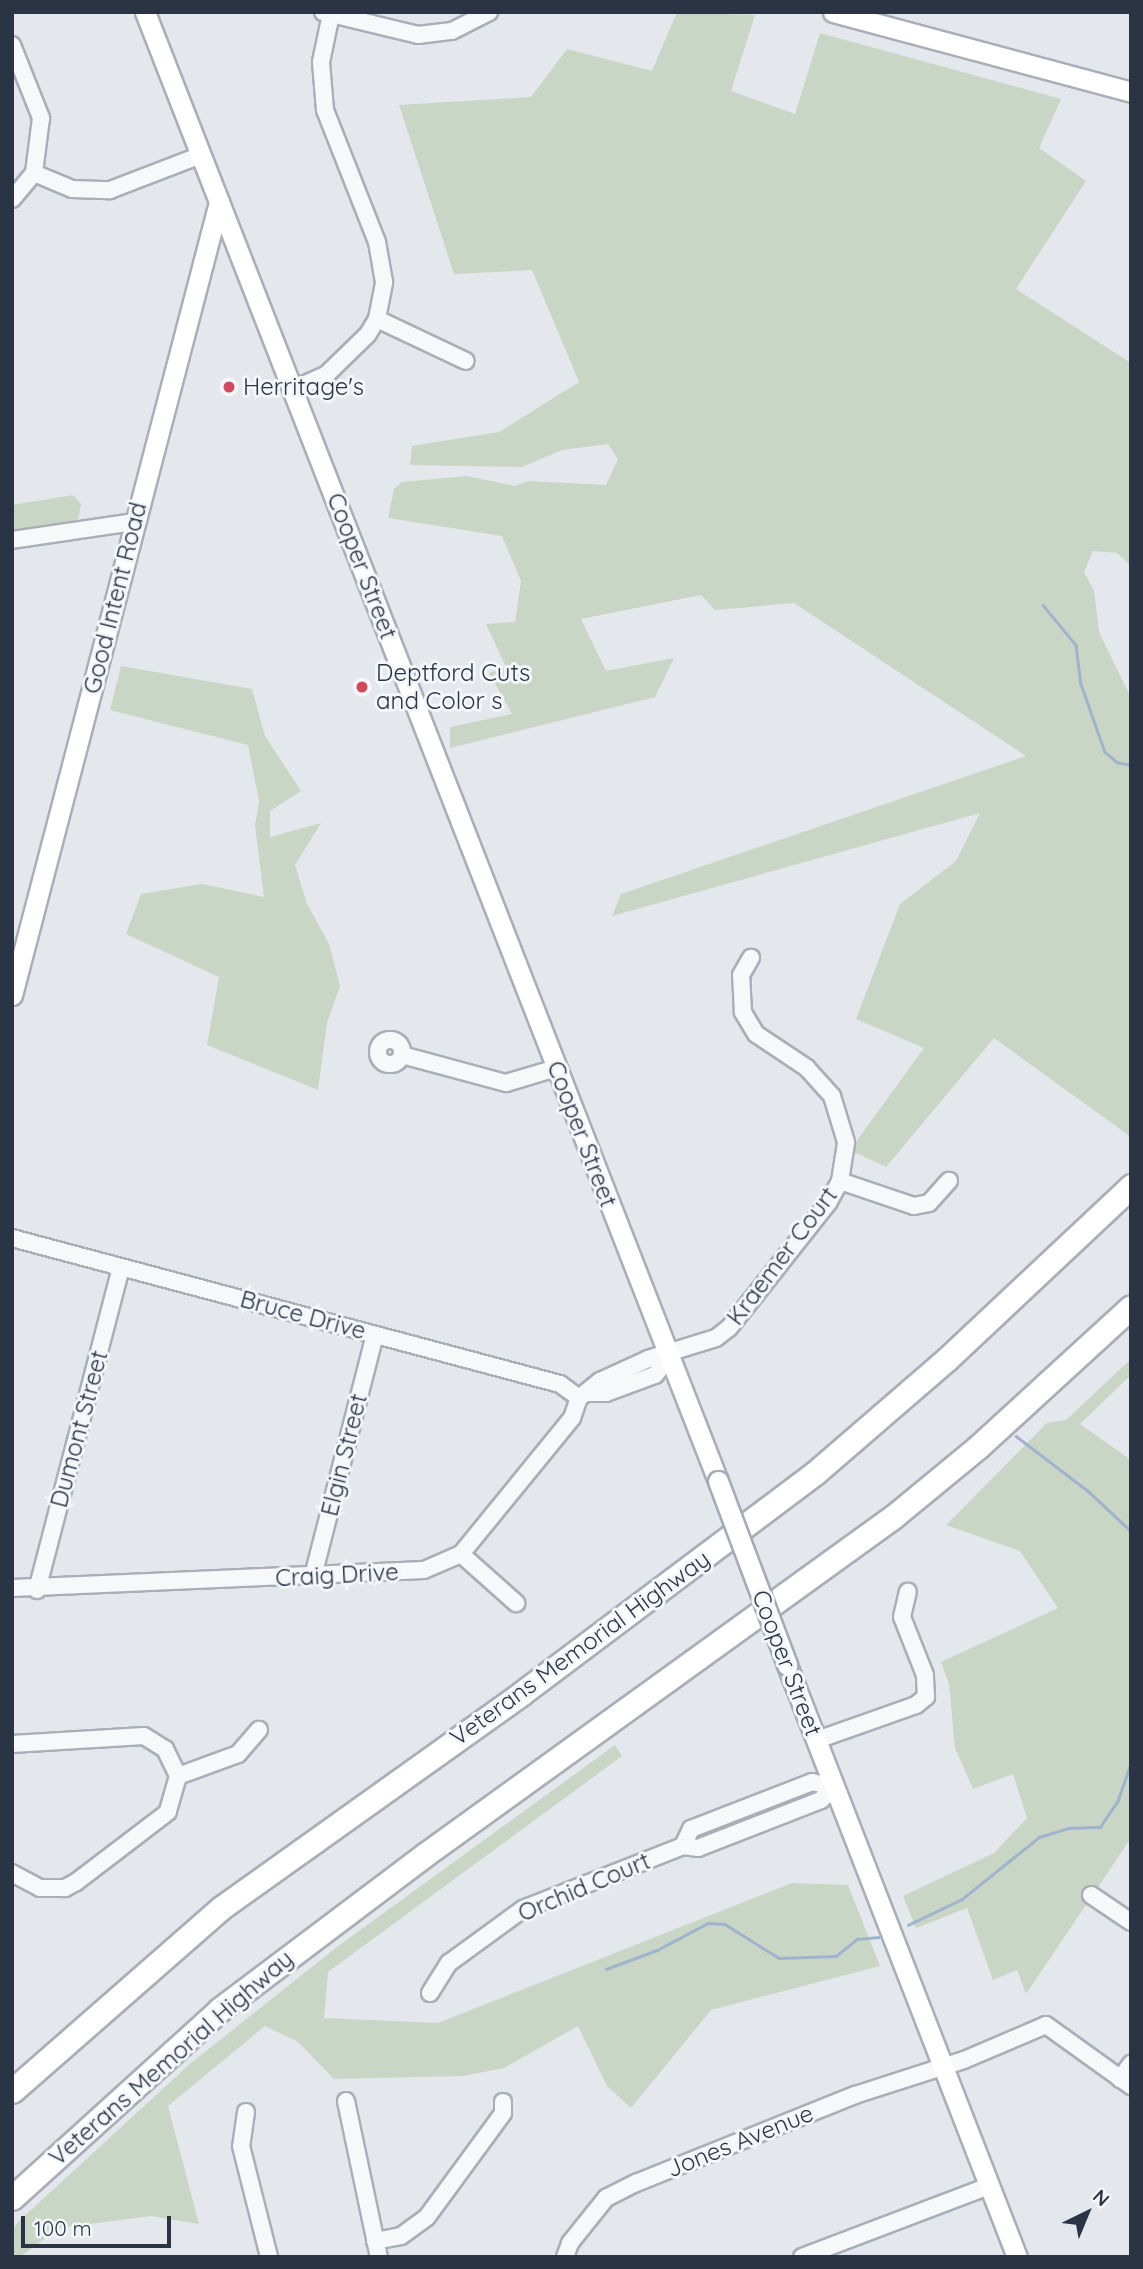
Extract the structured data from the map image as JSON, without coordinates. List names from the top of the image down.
{
  "streets": {
    "highway": ["Veterans Memorial Highway"],
    "main road": ["Cooper Street", "Good Intent Road"],
    "street": [
      "Kraemer Court",
      "Bruce Drive",
      "Dumont Street",
      "Elgin Street",
      "Craig Drive",
      "Orchid Court",
      "Jones Avenue"
    ]
  },
  "crossings": [
    ["Cooper Street", "Good Intent Road"],
    ["Cooper Street", "Kraemer Court"],
    ["Cooper Street", "Orchid Court"],
    ["Cooper Street", "Jones Avenue"],
    ["Bruce Drive", "Dumont Street"],
    ["Bruce Drive", "Elgin Street"],
    ["Dumont Street", "Craig Drive"],
    ["Elgin Street", "Craig Drive"]
  ],
  "places": ["Herritage's", "Deptford Cuts and Color s"],
  "scale_bar": "100 m",
  "north": "top right"
}
